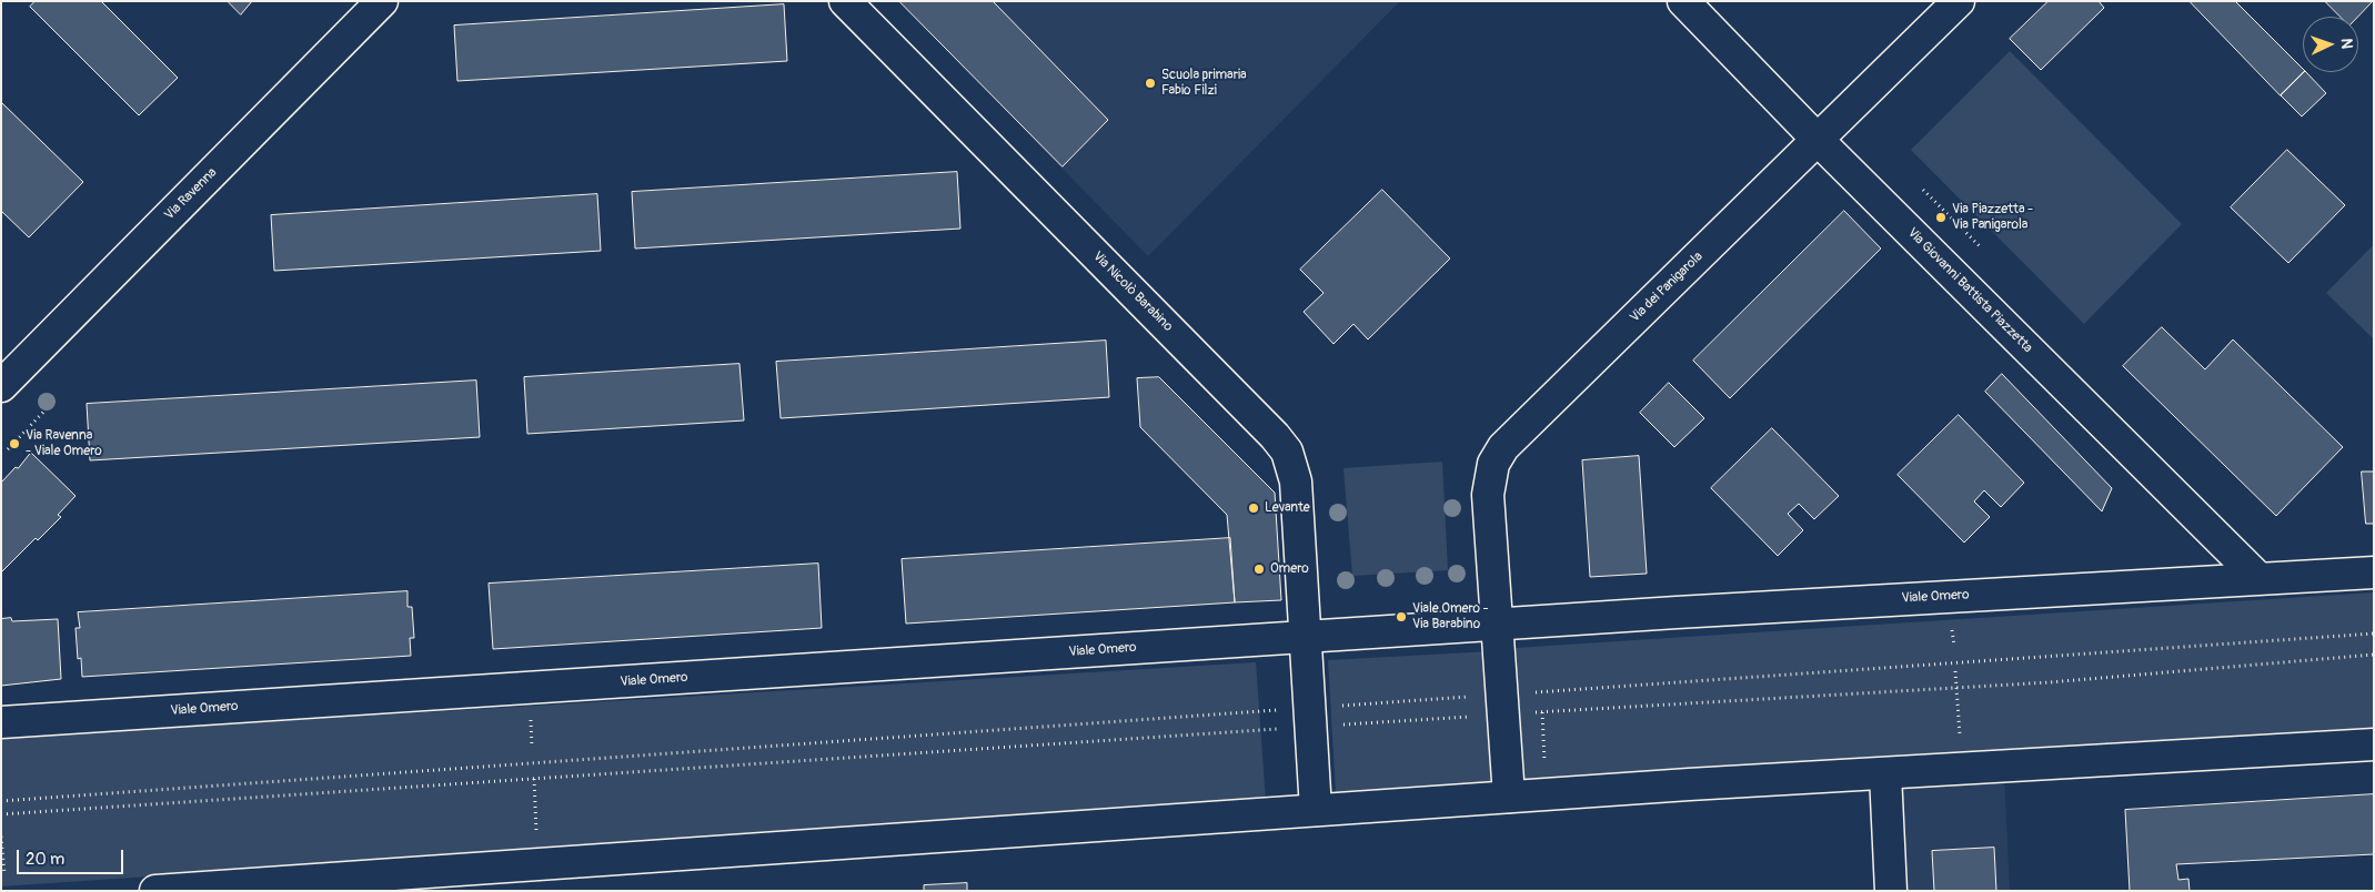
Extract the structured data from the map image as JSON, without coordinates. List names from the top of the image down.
{
  "streets": {
    "street": [
      "Via Ravenna",
      "Via dei Panigarola",
      "Via Giovanni Battista Piazzetta",
      "Via Nicolò Barabino",
      "Viale Omero"
    ]
  },
  "crossings": [
    ["Via dei Panigarola", "Via Giovanni Battista Piazzetta"],
    ["Via dei Panigarola", "Viale Omero"],
    ["Via Giovanni Battista Piazzetta", "Viale Omero"],
    ["Via Nicolò Barabino", "Viale Omero"]
  ],
  "places": [
    "Scuola primaria Fabio Filzi",
    "Via Piazzetta - Via Panigarola",
    "Via Ravenna - Viale Omero",
    "Levante",
    "Omero",
    "Viale Omero - Via Barabino"
  ],
  "scale_bar": "20 m",
  "north": "right"
}
